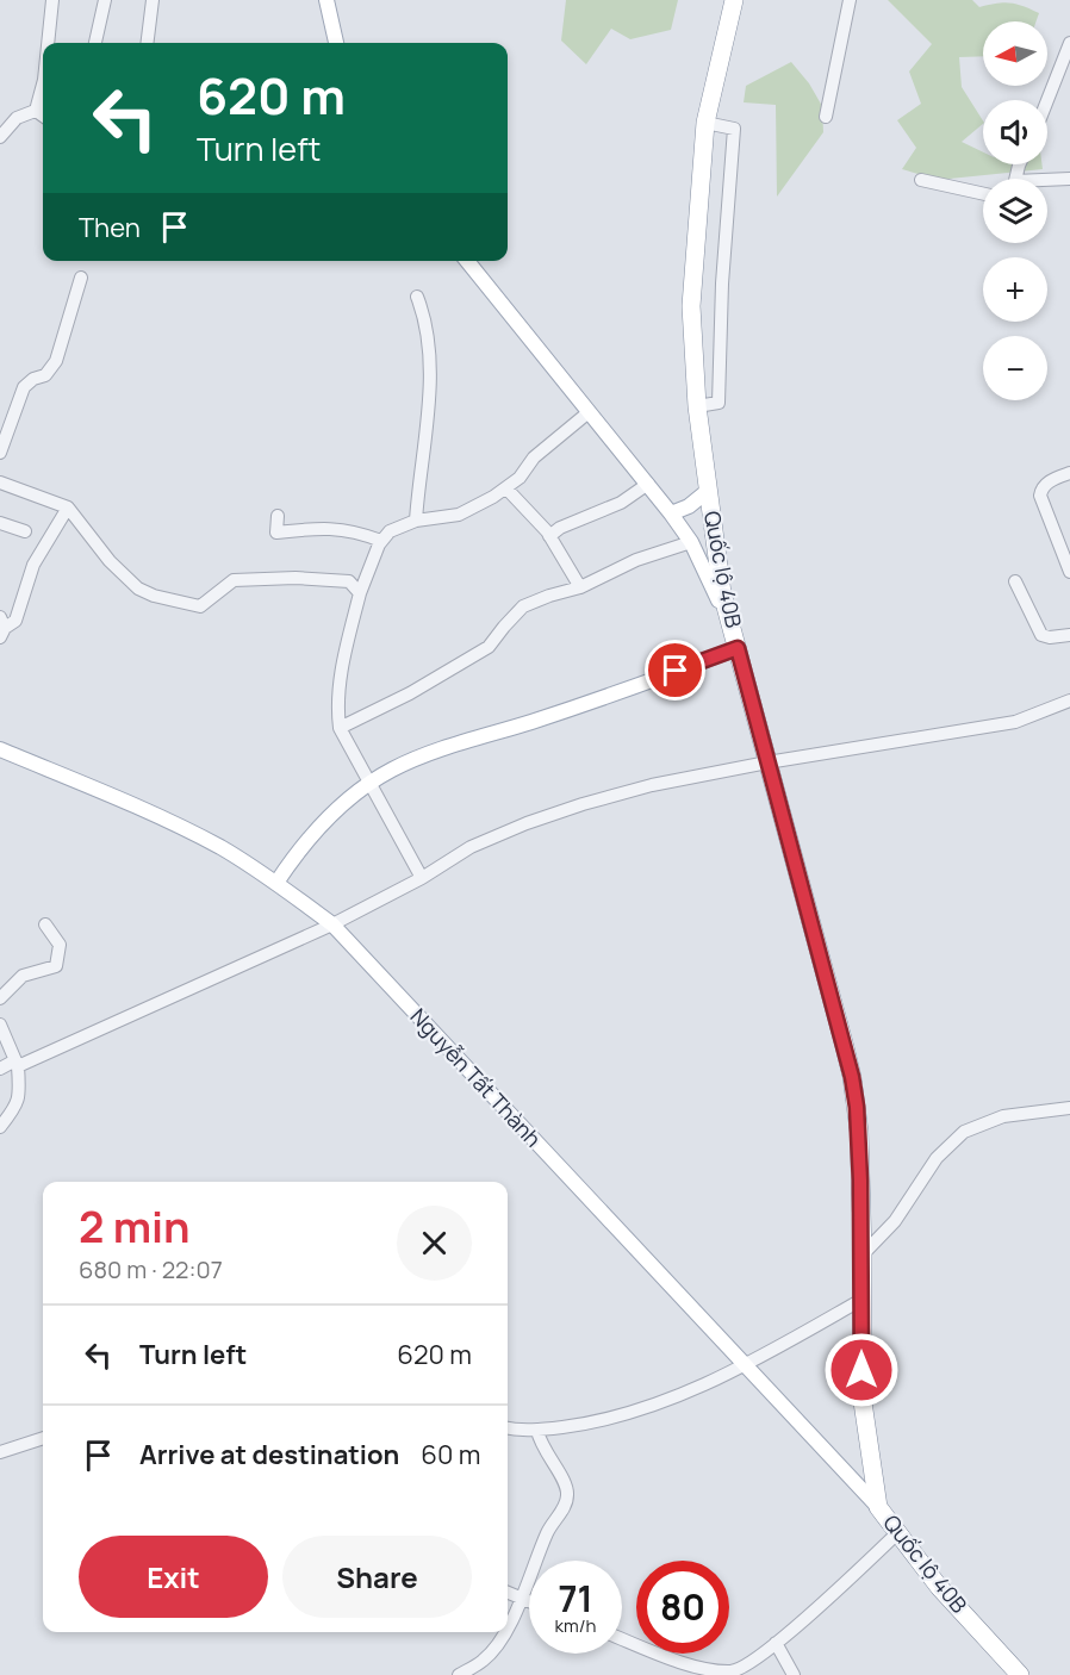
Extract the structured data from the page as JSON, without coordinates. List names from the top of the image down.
{
  "streets": {
    "highway": ["Quốc lộ 40B"],
    "main road": ["Nguyễn Tất Thành"]
  },
  "crossings": [
    ["Quốc lộ 40B", "Nguyễn Tất Thành"]
  ],
  "north": "left",
  "page": {
    "map_buttons": ["+", "−"],
    "turn": ["620 m", "Turn left"],
    "then": "Then",
    "heading": ["2 min", "680 m · 22:07"],
    "list": [
      {
        "name": "Turn left",
        "value": "620 m"
      },
      {
        "name": "Arrive at destination",
        "value": "60 m"
      }
    ],
    "buttons": ["Exit", "Share"],
    "speed": "71 km/h",
    "limit": "80"
  }
}
